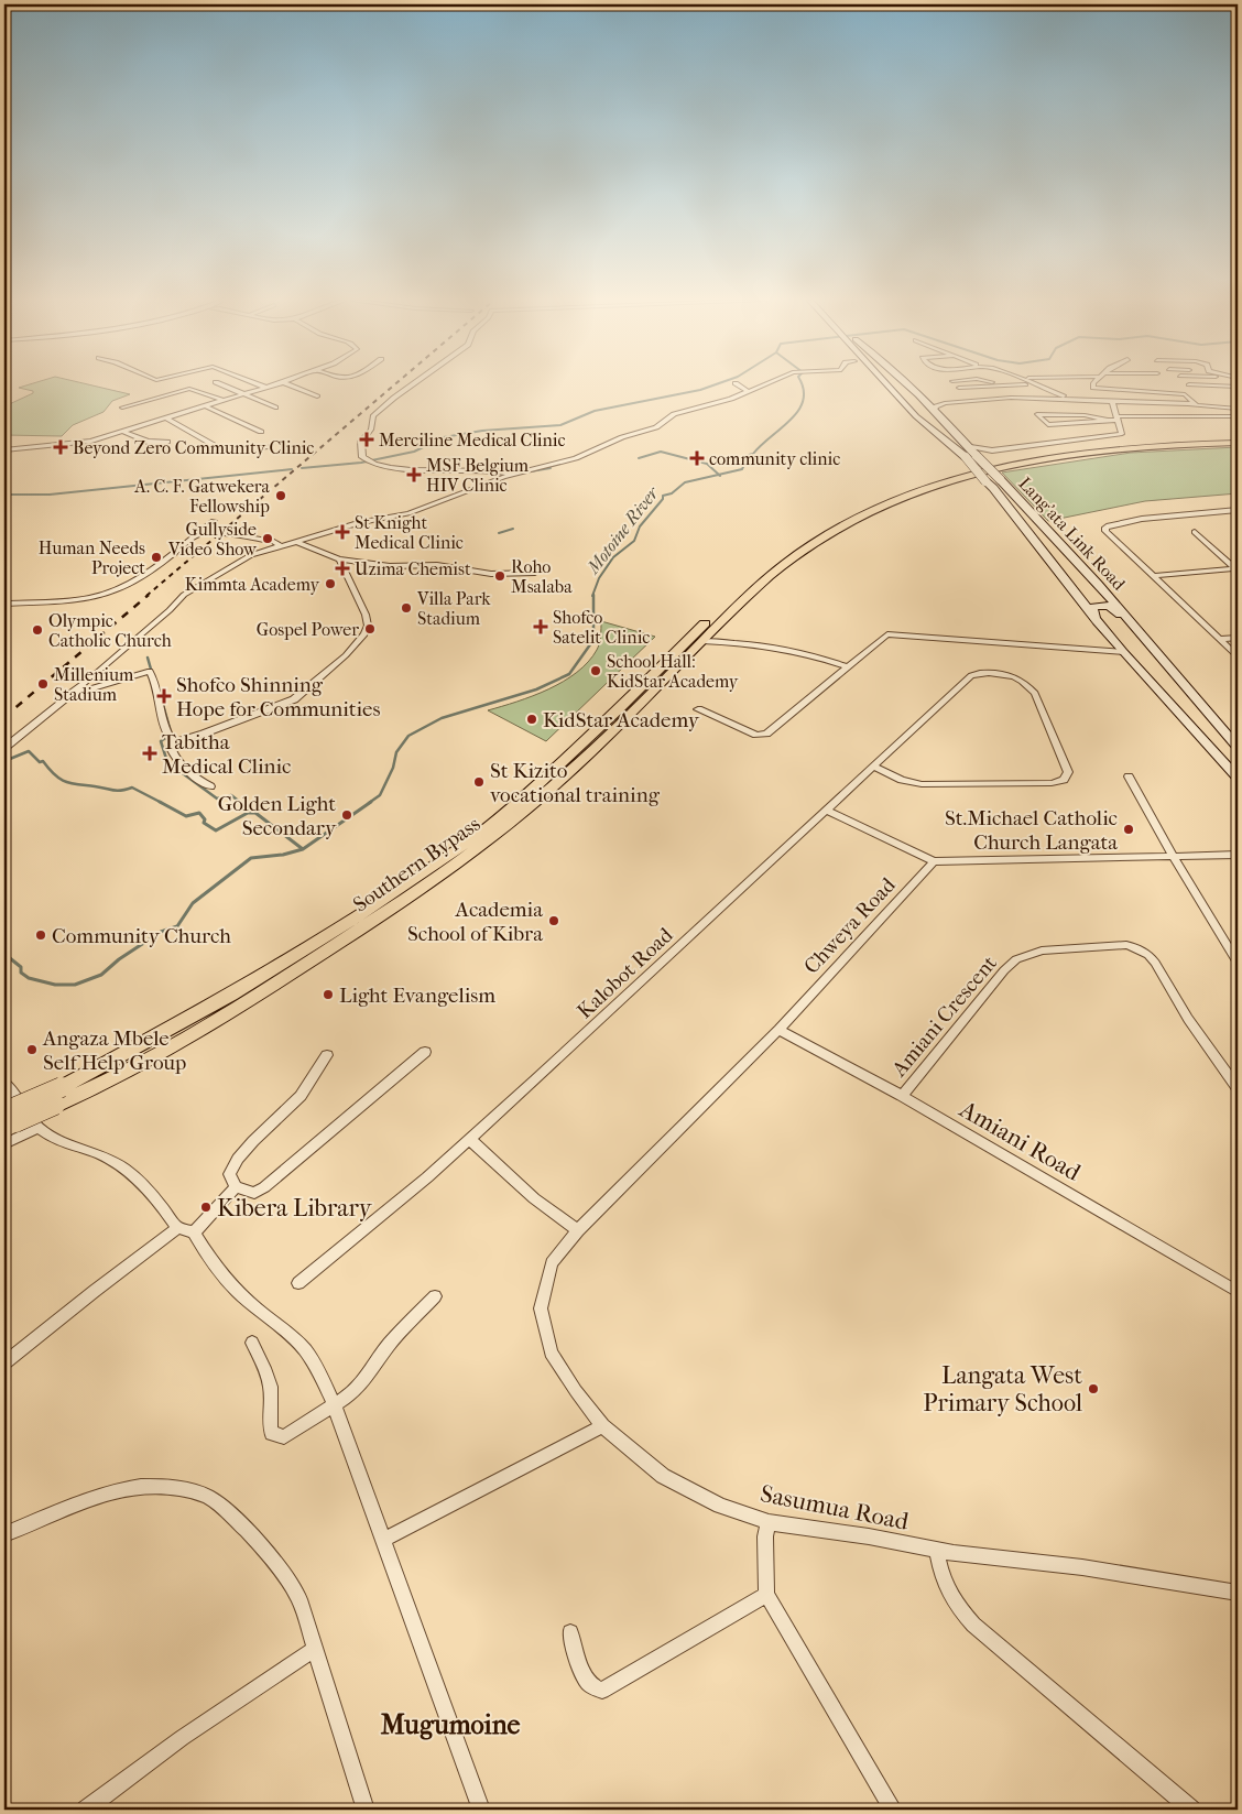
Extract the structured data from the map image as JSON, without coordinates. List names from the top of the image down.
{
  "streets": {
    "highway": ["Southern Bypass"],
    "main road": ["Lang'ata Link Road"],
    "street": [
      "Chweya Road",
      "Kalobot Road",
      "Amiani Crescent",
      "Amiani Road",
      "Sasumua Road"
    ]
  },
  "crossings": [
    ["Chweya Road", "Amiani Road"],
    ["Chweya Road", "Sasumua Road"],
    ["Amiani Crescent", "Amiani Road"]
  ],
  "districts": ["Mugumoine"],
  "water": ["Motoine River"],
  "places": {
    "health": [
      "Merciline Medical Clinic",
      "Beyond Zero Community Clinic",
      "community clinic",
      "MSF Belgium HIV Clinic",
      "St Knight Medical Clinic",
      "Uzima Chemist",
      "Shofco Satelit Clinic",
      "Shofco Shinning Hope for Communities",
      "Tabitha Medical Clinic"
    ],
    "other": [
      "A. C. F. Gatwekera Fellowship",
      "Gullyside Video Show",
      "Human Needs Project",
      "Roho Msalaba",
      "Kimmta Academy",
      "Villa Park Stadium",
      "Gospel Power",
      "Olympic Catholic Church",
      "School Hall: KidStar Academy",
      "Millenium Stadium",
      "KidStar Academy",
      "St Kizito vocational training",
      "Golden Light Secondary",
      "St.Michael Catholic Church Langata",
      "Academia School of Kibra",
      "Community Church",
      "Light Evangelism",
      "Angaza Mbele Self Help Group",
      "Kibera Library",
      "Langata West Primary School"
    ]
  }
}
